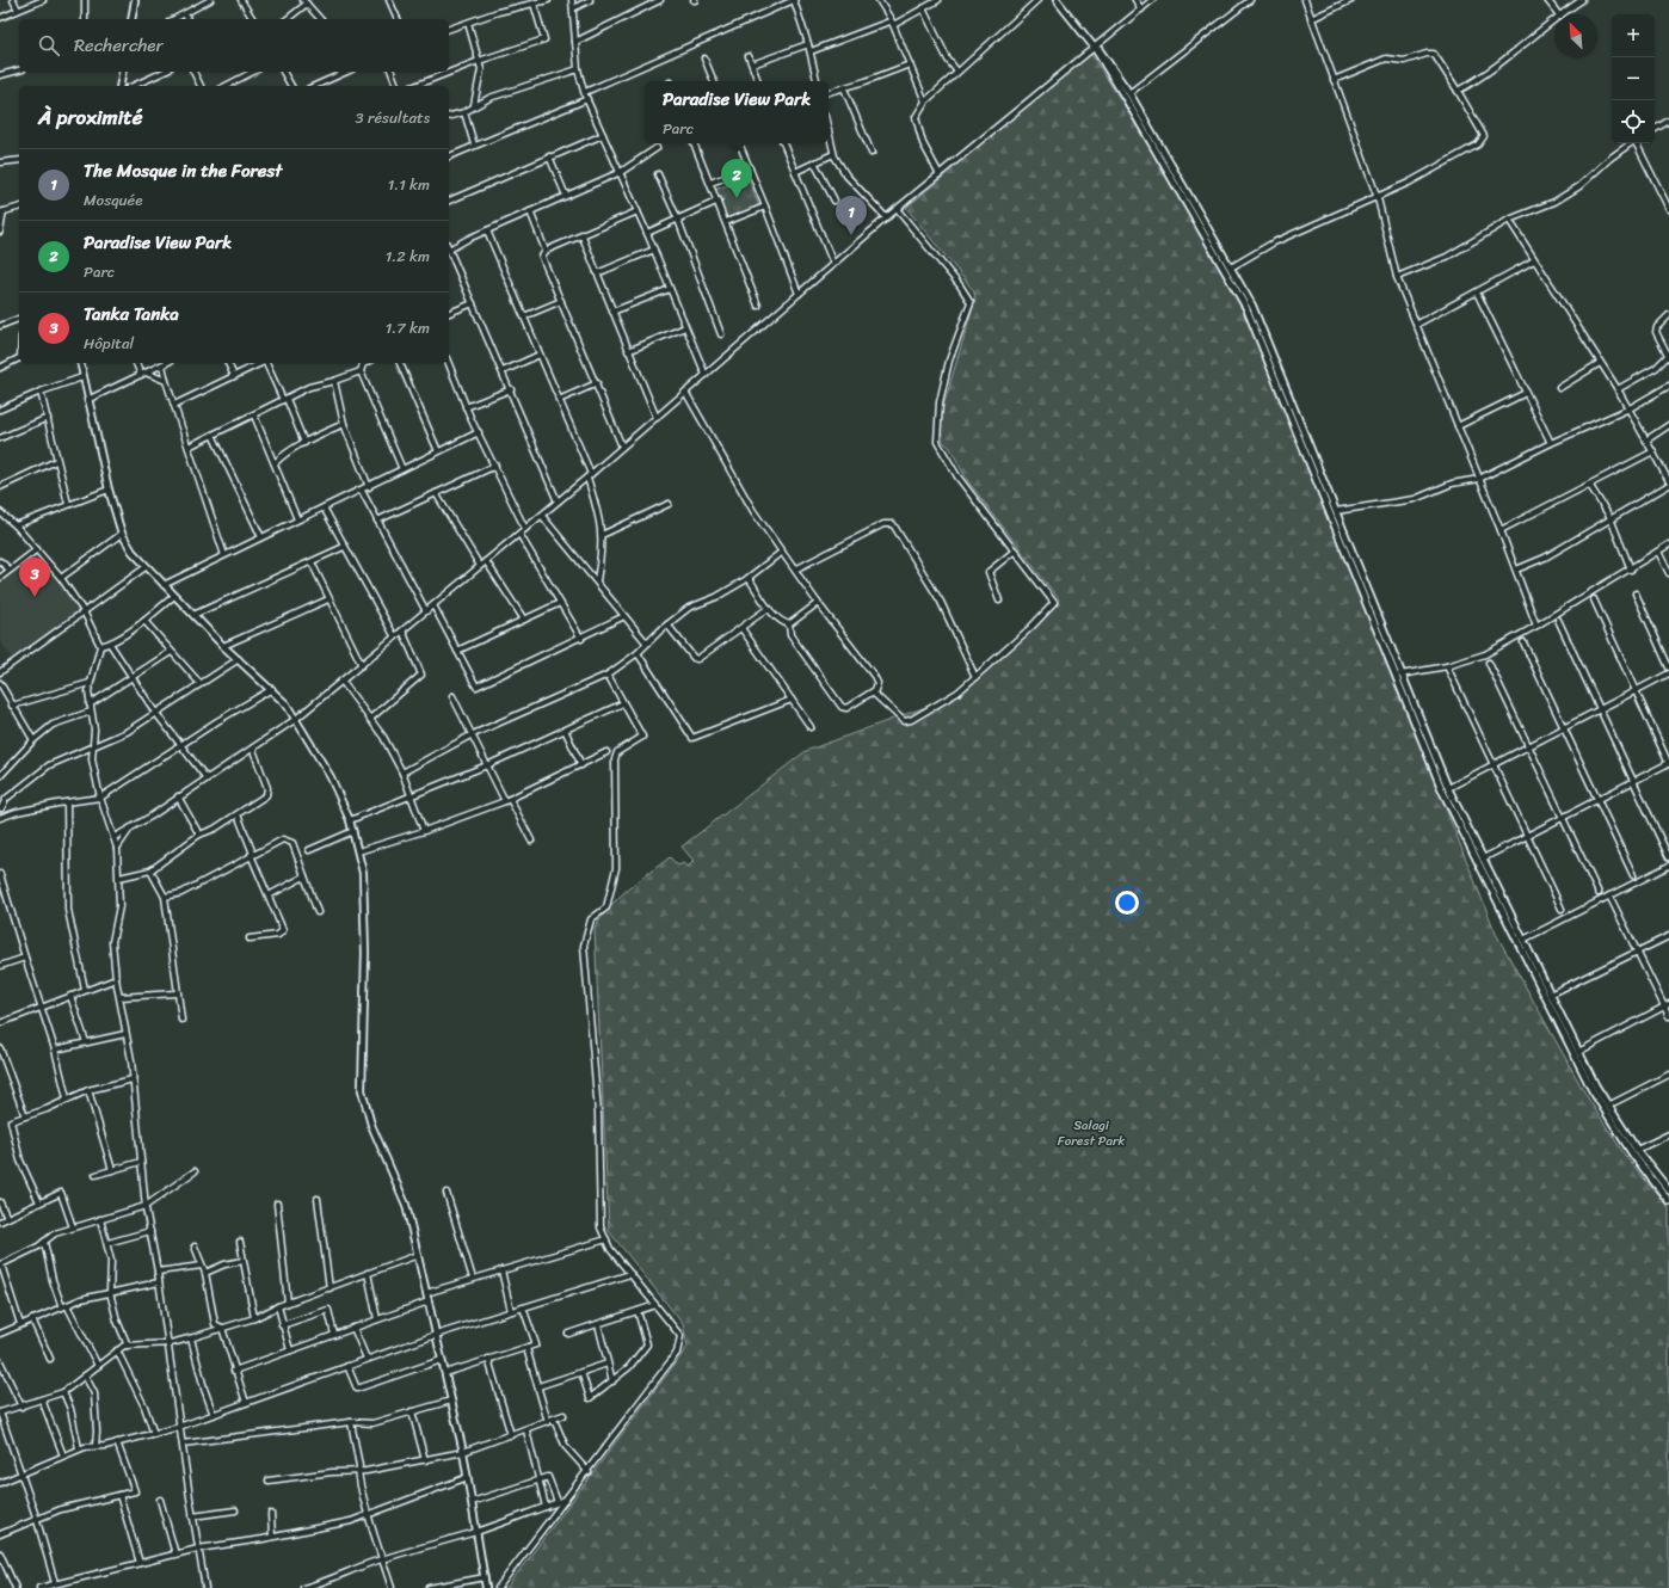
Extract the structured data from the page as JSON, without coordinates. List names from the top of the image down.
{
  "parks": ["Salagi Forest Park"],
  "north": "top left",
  "page": {
    "map_buttons": ["+", "−"],
    "search": "Rechercher",
    "popup": ["Paradise View Park", "Parc"],
    "heading": ["À proximité", "3 résultats"],
    "list": [
      {
        "mark": "1",
        "name": "The Mosque in the Forest",
        "note": "Mosquée",
        "value": "1.1 km"
      },
      {
        "mark": "2",
        "name": "Paradise View Park",
        "note": "Parc",
        "value": "1.2 km"
      },
      {
        "mark": "3",
        "name": "Tanka Tanka",
        "note": "Hôpital",
        "value": "1.7 km"
      }
    ],
    "pins": ["2", "1", "3"]
  }
}
